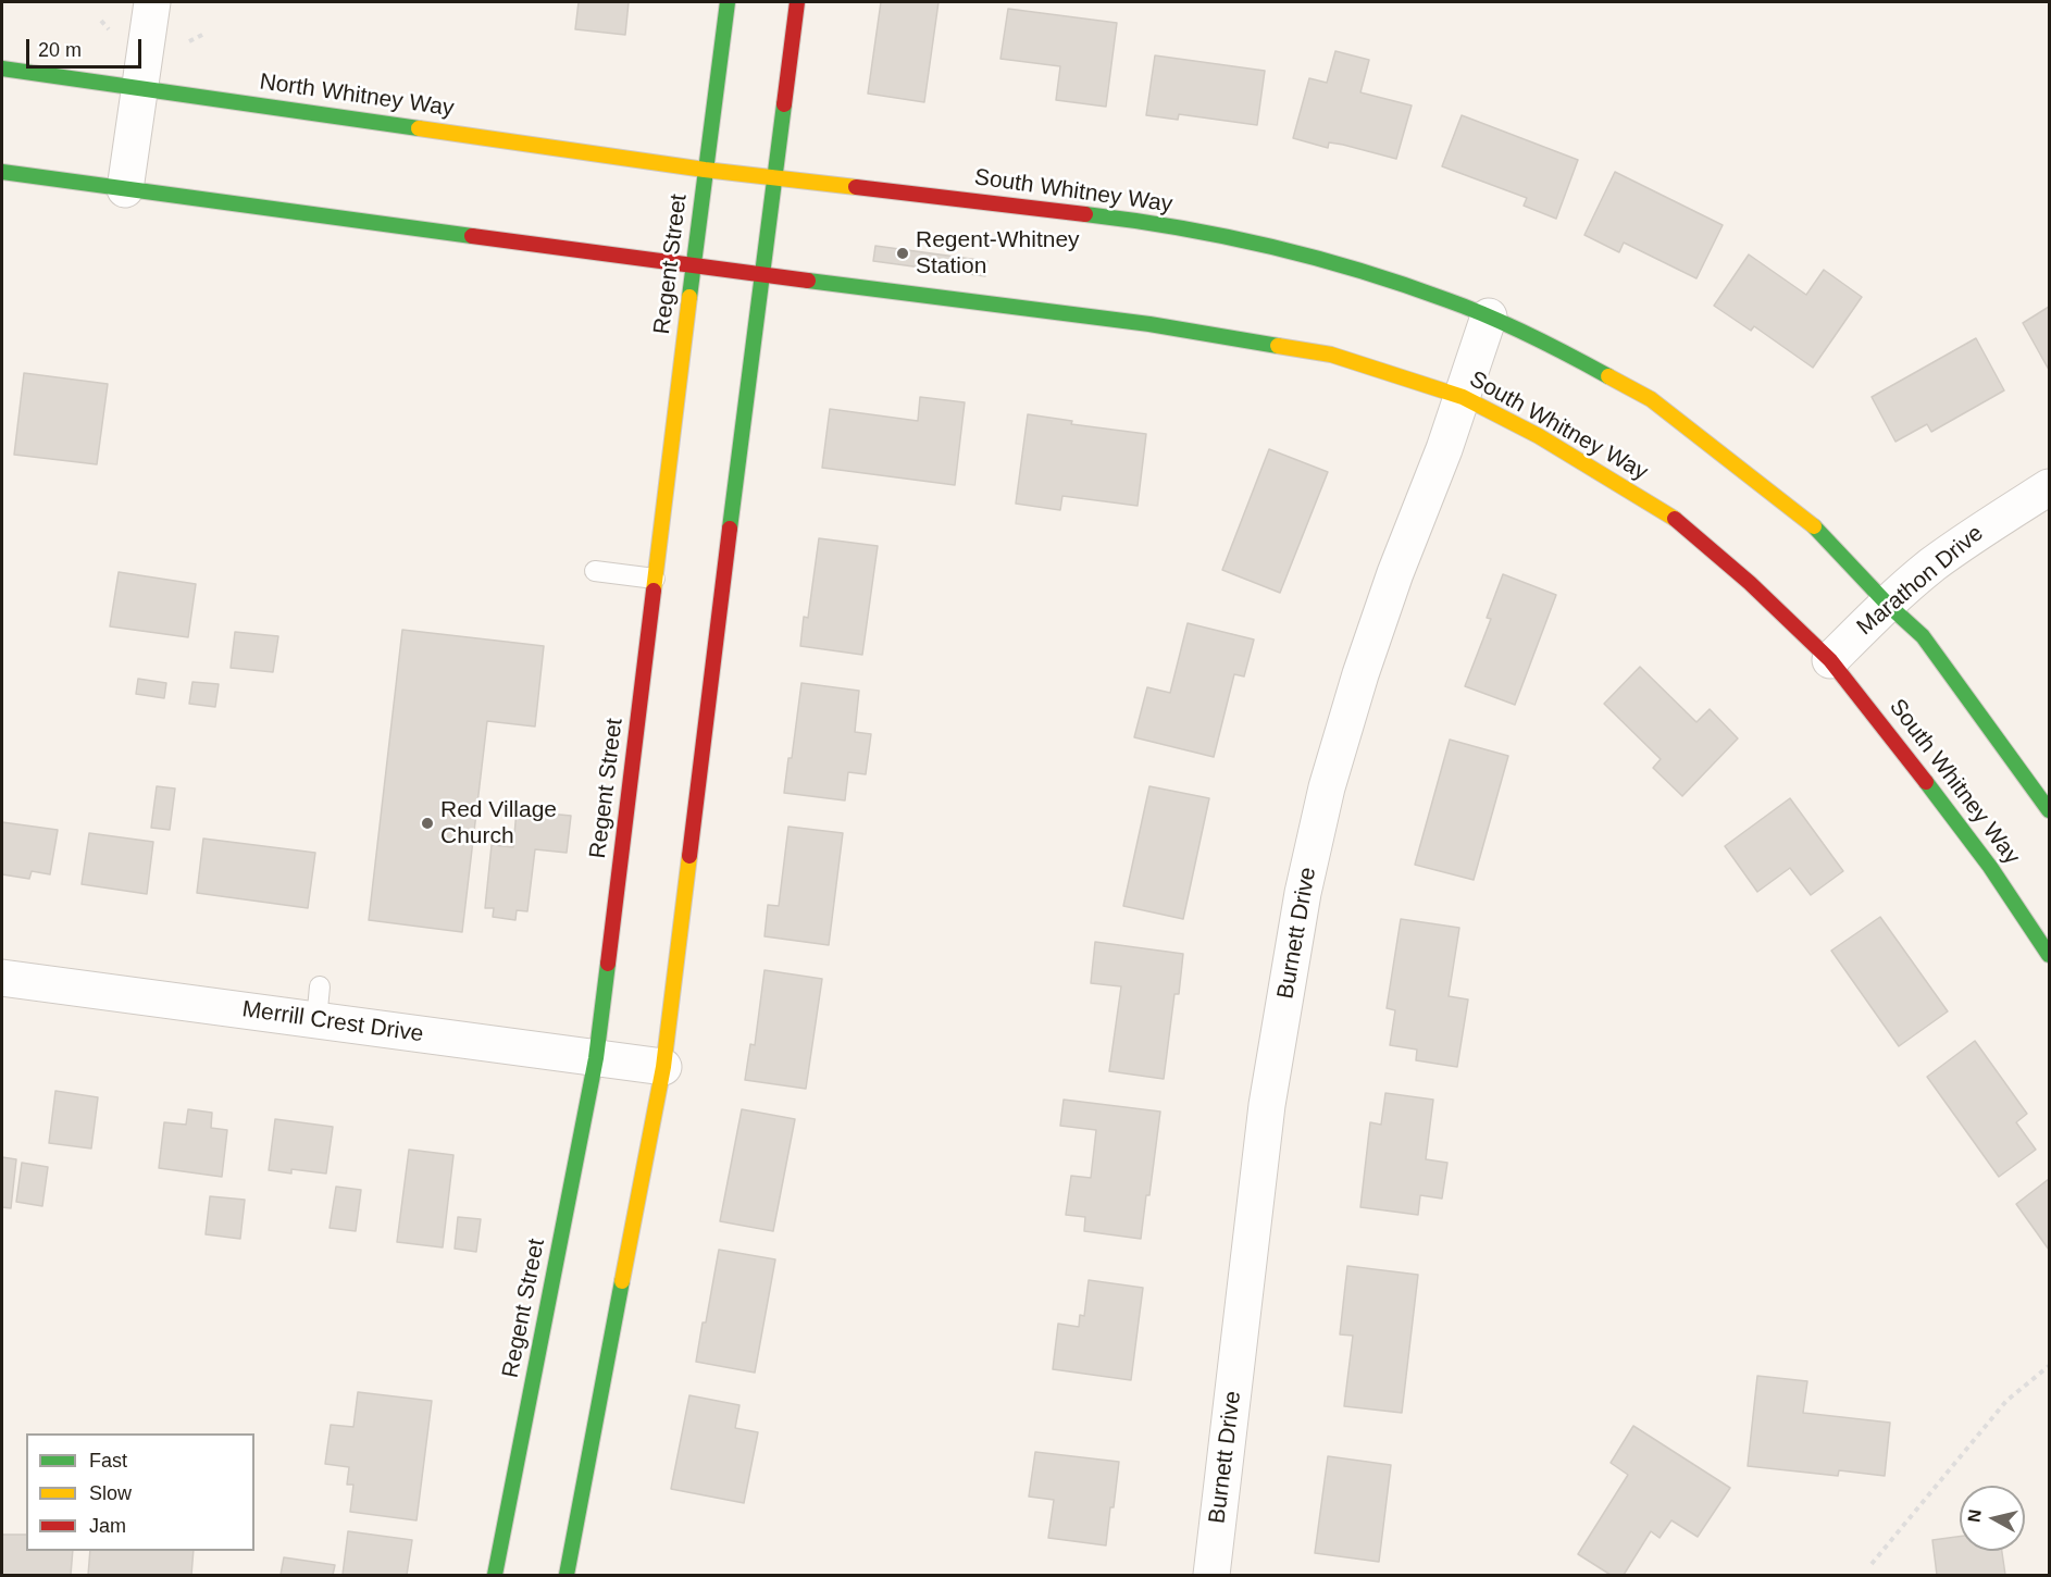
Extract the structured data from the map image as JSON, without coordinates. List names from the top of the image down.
{
  "streets": {
    "main road": ["North Whitney Way", "South Whitney Way", "Regent Street"],
    "street": ["Marathon Drive", "Burnett Drive", "Merrill Crest Drive"]
  },
  "crossings": [
    ["North Whitney Way", "South Whitney Way"],
    ["North Whitney Way", "Regent Street"],
    ["South Whitney Way", "Regent Street"],
    ["South Whitney Way", "Marathon Drive"],
    ["South Whitney Way", "Burnett Drive"],
    ["Regent Street", "Merrill Crest Drive"]
  ],
  "places": ["Regent-Whitney Station", "Red Village Church"],
  "legend": ["Fast", "Slow", "Jam"],
  "scale_bar": "20 m",
  "north": "left"
}
